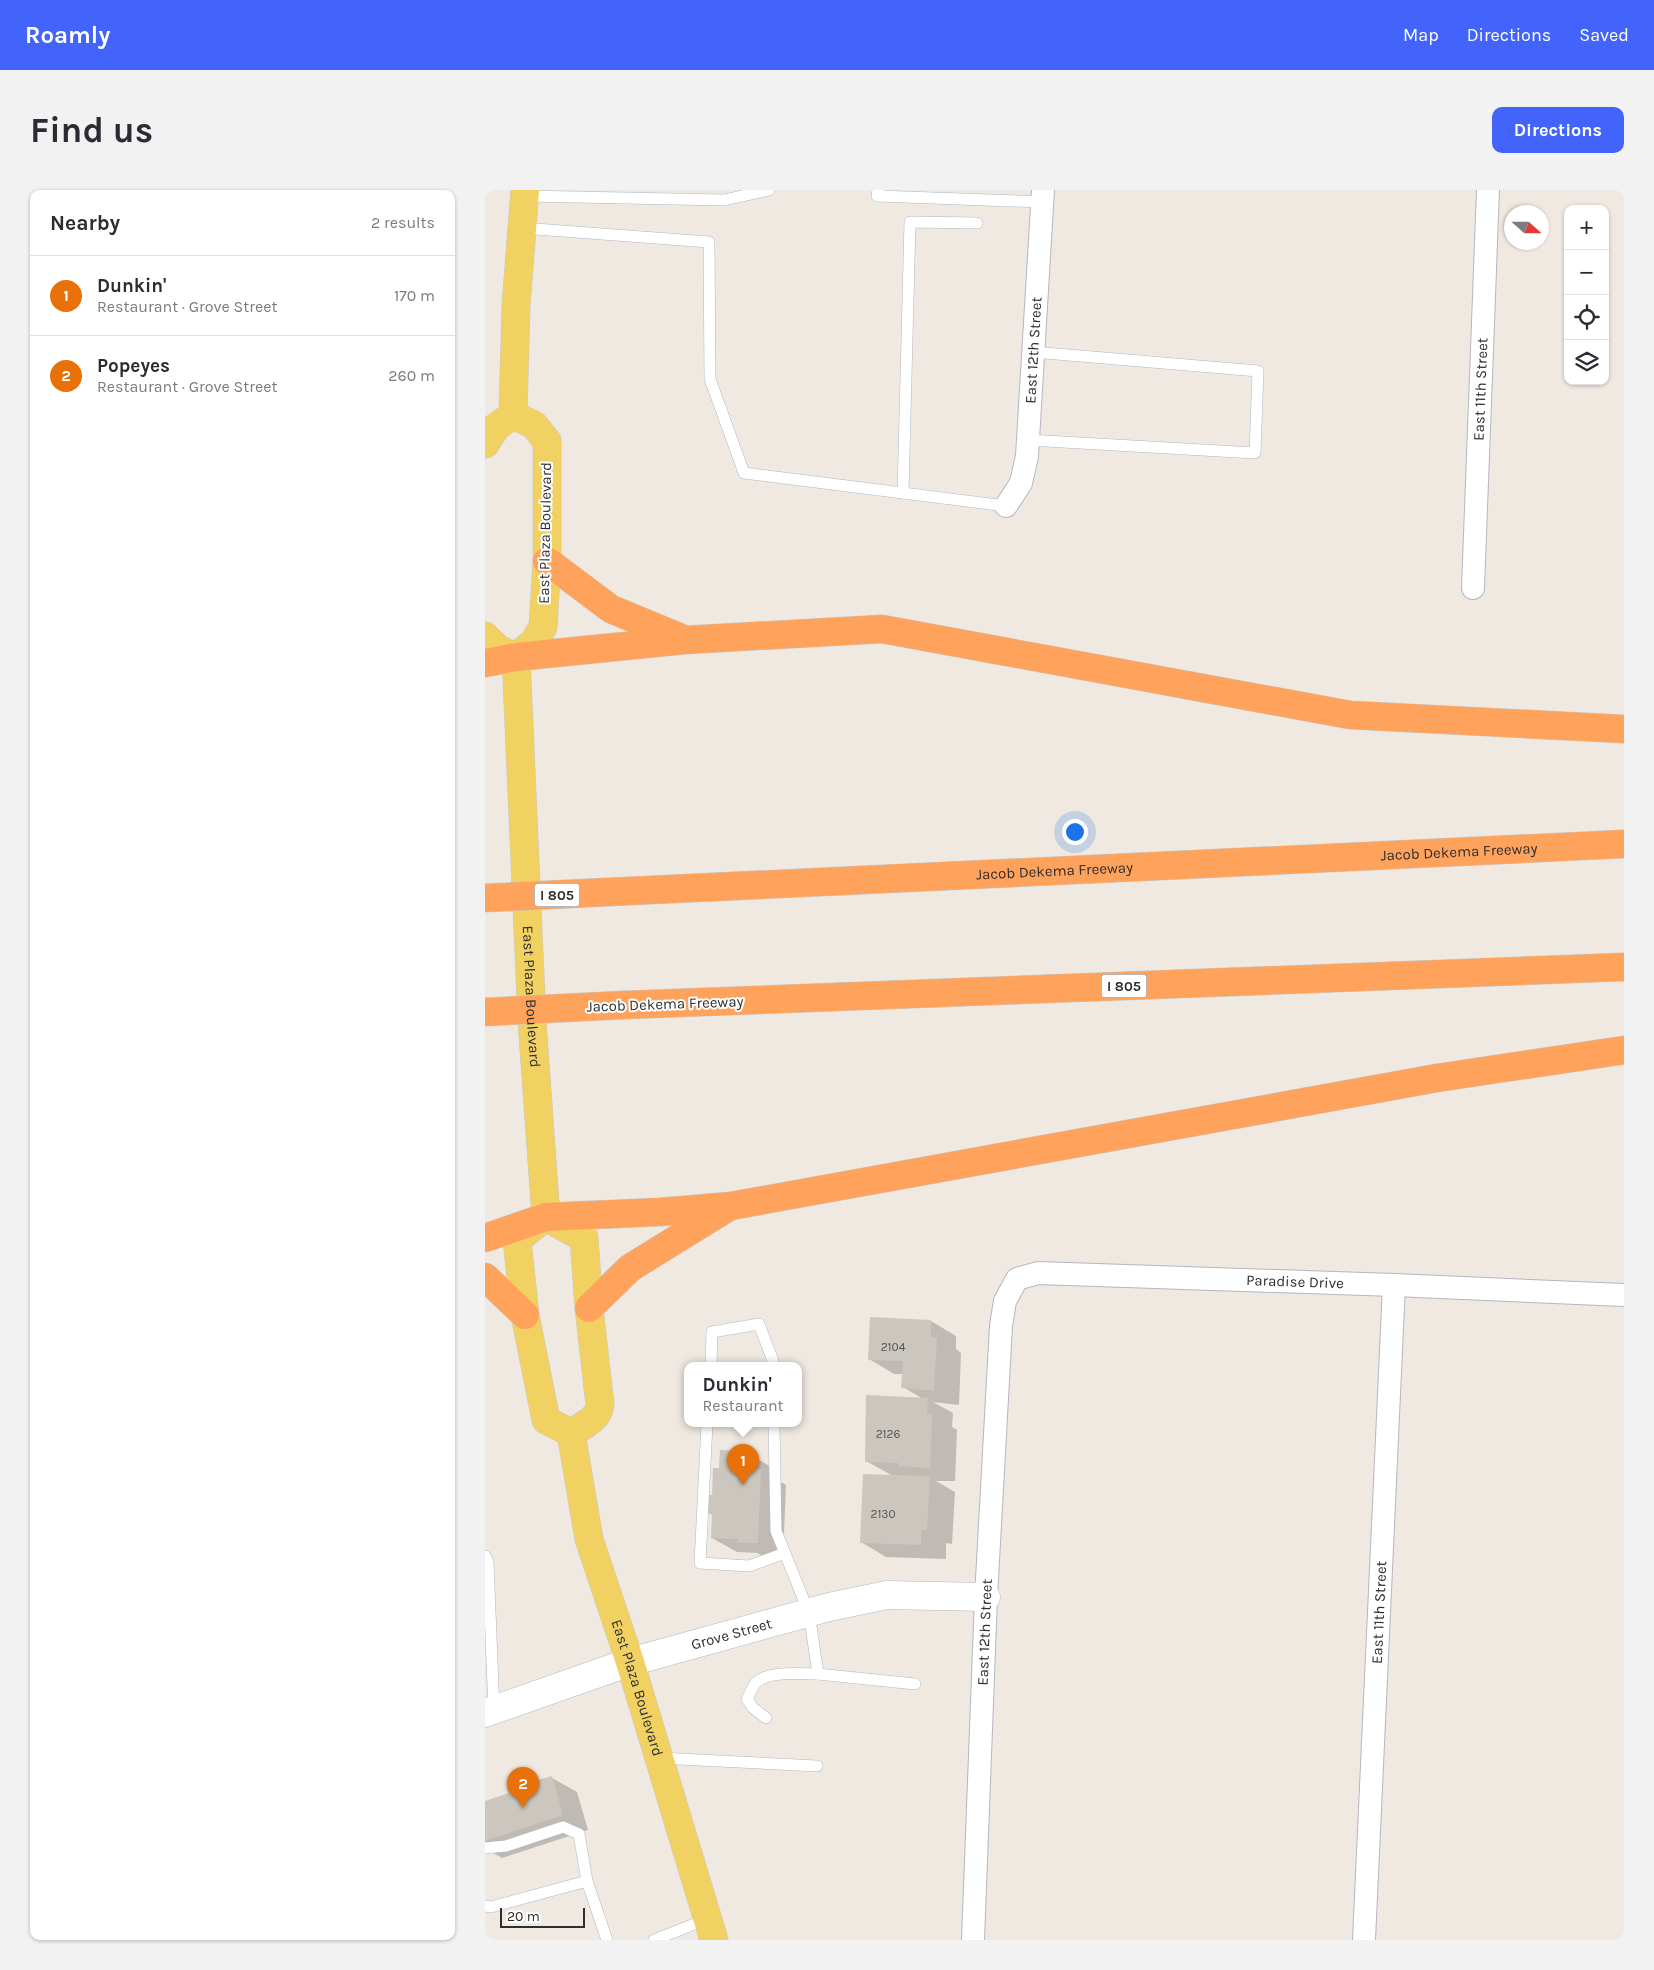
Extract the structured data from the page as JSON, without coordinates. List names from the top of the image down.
{
  "streets": {
    "highway": ["Jacob Dekema Freeway", "I 805"],
    "main road": ["East Plaza Boulevard"],
    "street": [
      "East 12th Street",
      "East 11th Street",
      "Paradise Drive",
      "Grove Street"
    ]
  },
  "crossings": [
    ["East 12th Street", "Paradise Drive"],
    ["East 12th Street", "Grove Street"],
    ["East 11th Street", "Paradise Drive"],
    ["East Plaza Boulevard", "Grove Street"]
  ],
  "house_numbers": ["2104", "2126", "2130"],
  "scale_bar": "20 m",
  "north": "right",
  "page": {
    "header": "Roamly",
    "nav": ["Map", "Directions", "Saved"],
    "buttons": "Directions",
    "title": "Find us",
    "heading": ["Nearby", "2 results"],
    "map_buttons": ["+", "−"],
    "list": [
      {
        "mark": "1",
        "name": "Dunkin'",
        "note": "Restaurant · Grove Street",
        "value": "170 m"
      },
      {
        "mark": "2",
        "name": "Popeyes",
        "note": "Restaurant · Grove Street",
        "value": "260 m"
      }
    ],
    "popup": ["Dunkin'", "Restaurant"],
    "pins": ["1", "2"],
    "scale": "20 m"
  }
}
